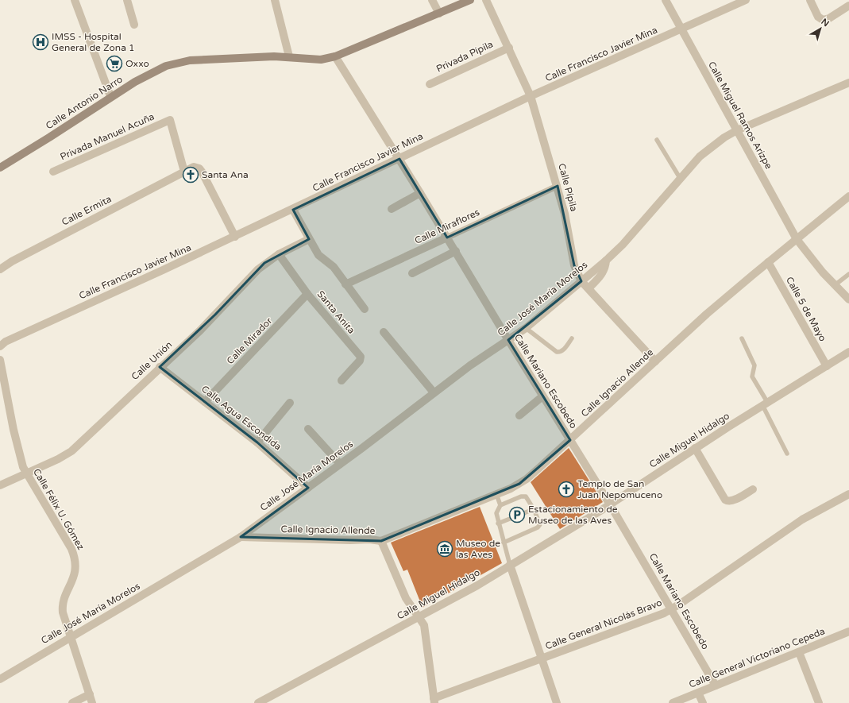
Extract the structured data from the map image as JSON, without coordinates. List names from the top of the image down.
{
  "streets": {
    "main road": ["Calle Antonio Narro"],
    "street": [
      "Calle Francisco Javier Mina",
      "Privada Pípila",
      "Calle Miguel Ramos Arizpe",
      "Privada Manuel Acuña",
      "Calle Pípila",
      "Calle Ermita",
      "Calle Miraflores",
      "Calle José María Morelos",
      "Calle 5 de Mayo",
      "Santa Anita",
      "Calle Mirador",
      "Calle Unión",
      "Calle Mariano Escobedo",
      "Calle Ignacio Allende",
      "Calle Agua Escondida",
      "Calle Miguel Hidalgo",
      "Calle Félix U. Gómez",
      "Calle General Nicolás Bravo",
      "Calle General Victoriano Cepeda"
    ]
  },
  "crossings": [
    ["Calle Francisco Javier Mina", "Calle Miguel Ramos Arizpe"],
    ["Calle Francisco Javier Mina", "Calle Pípila"],
    ["Calle Francisco Javier Mina", "Calle Ermita"],
    ["Calle Francisco Javier Mina", "Calle Mariano Escobedo"],
    ["Privada Pípila", "Calle Pípila"],
    ["Calle Antonio Narro", "Calle Mariano Escobedo"],
    ["Calle Miguel Ramos Arizpe", "Calle José María Morelos"],
    ["Calle Miguel Ramos Arizpe", "Calle Ignacio Allende"],
    ["Privada Manuel Acuña", "Calle Ermita"],
    ["Calle Pípila", "Calle Miraflores"],
    ["Calle Pípila", "Calle José María Morelos"],
    ["Calle Pípila", "Calle Ignacio Allende"],
    ["Calle Miraflores", "Calle Mariano Escobedo"],
    ["Calle José María Morelos", "Calle Mariano Escobedo"],
    ["Calle José María Morelos", "Calle Ignacio Allende"],
    ["Calle José María Morelos", "Calle Agua Escondida"],
    ["Calle José María Morelos", "Calle Félix U. Gómez"],
    ["Calle 5 de Mayo", "Calle Ignacio Allende"],
    ["Calle 5 de Mayo", "Calle Miguel Hidalgo"],
    ["Santa Anita", "Calle Mirador"],
    ["Santa Anita", "Calle Unión"],
    ["Calle Mirador", "Calle Agua Escondida"],
    ["Calle Unión", "Calle Agua Escondida"],
    ["Calle Unión", "Calle Félix U. Gómez"],
    ["Calle Mariano Escobedo", "Calle Ignacio Allende"],
    ["Calle Mariano Escobedo", "Calle Miguel Hidalgo"],
    ["Calle Mariano Escobedo", "Calle General Nicolás Bravo"],
    ["Calle Mariano Escobedo", "Calle General Victoriano Cepeda"]
  ],
  "places": {
    "hospital": ["IMSS - Hospital General de Zona 1"],
    "supermarket": ["Oxxo"],
    "church": ["Santa Ana", "Templo de San Juan Nepomuceno"],
    "parking": ["Estacionamiento de Museo de las Aves"],
    "museum": ["Museo de las Aves"]
  },
  "north": "top right"
}
